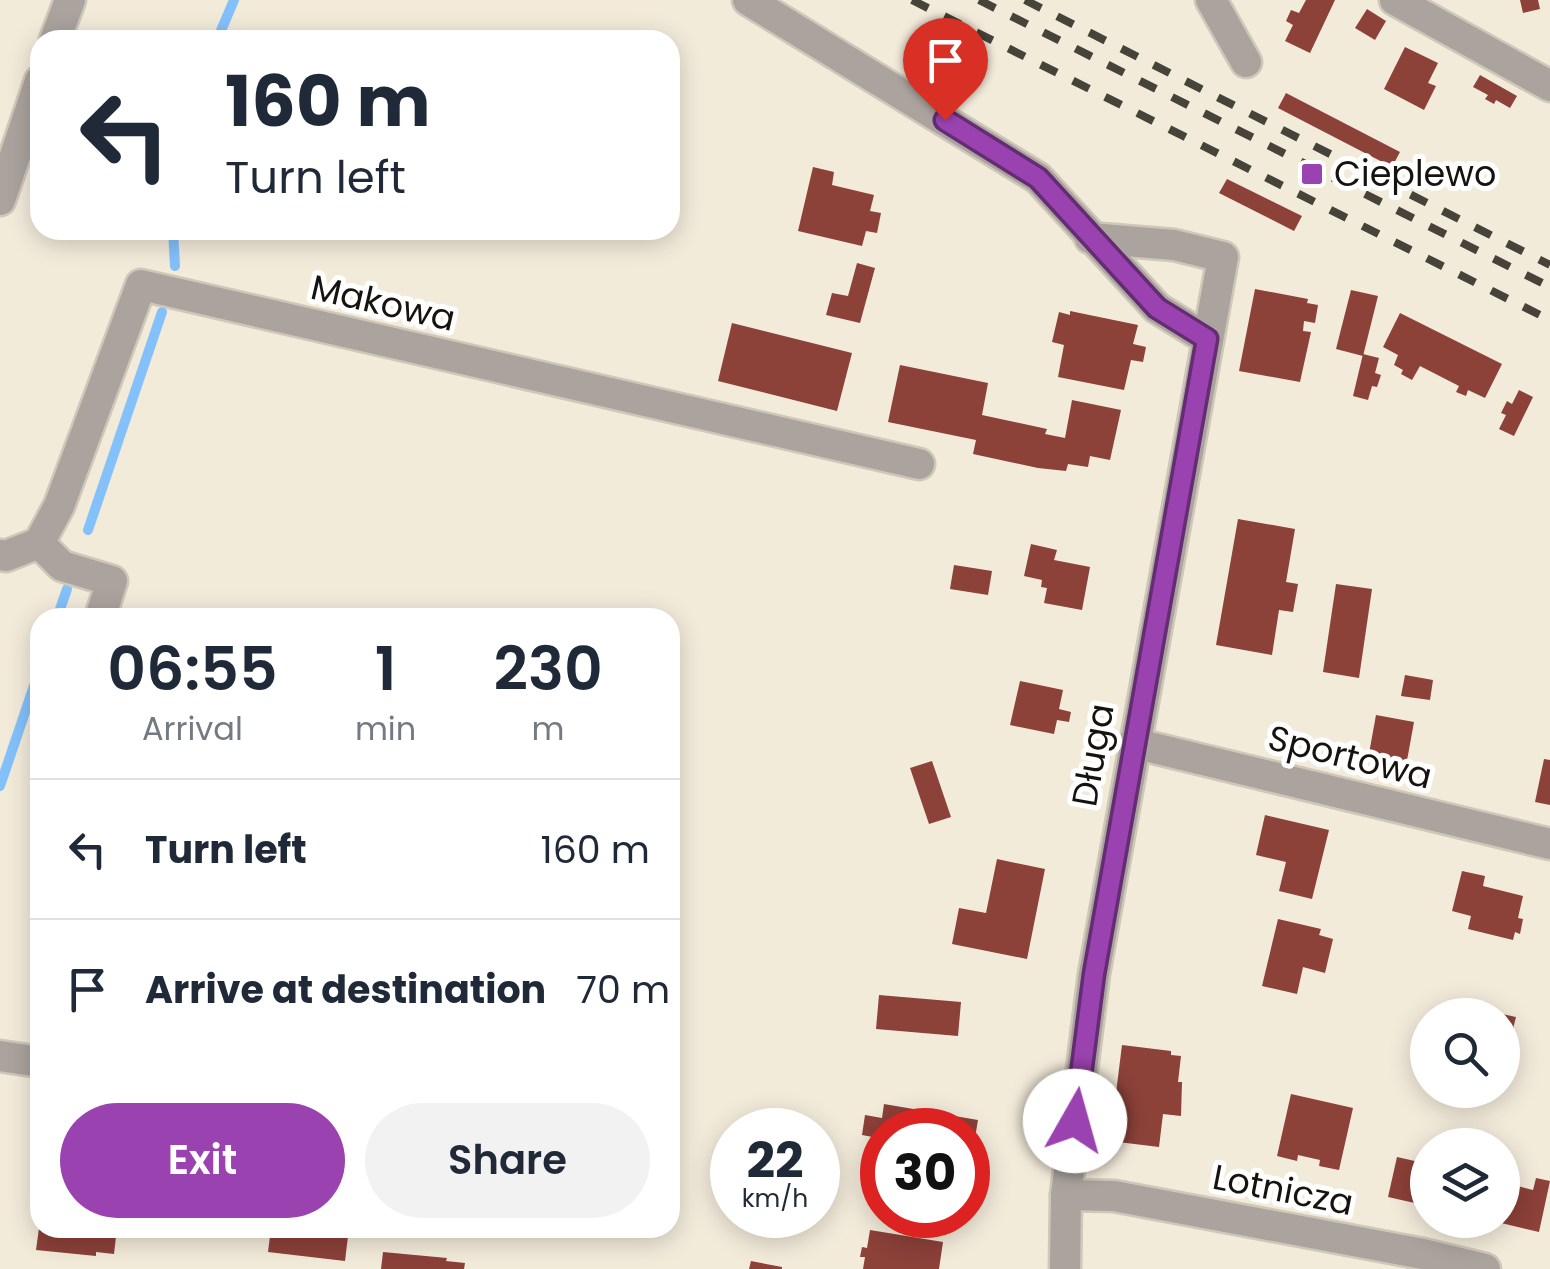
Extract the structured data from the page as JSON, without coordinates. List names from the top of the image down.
{
  "streets": {
    "street": [
      "Makowa",
      "Długa",
      "Sportowa",
      "Lotnicza"
    ]
  },
  "crossings": [
    ["Długa", "Sportowa"],
    ["Długa", "Lotnicza"]
  ],
  "places": {
    "transit": ["Cieplewo"]
  },
  "page": {
    "turn": ["160 m", "Turn left"],
    "eta": [
      "06:55",
      "Arrival",
      "1",
      "min",
      "230",
      "m"
    ],
    "list": [
      {
        "name": "Turn left",
        "value": "160 m"
      },
      {
        "name": "Arrive at destination",
        "value": "70 m"
      }
    ],
    "buttons": ["Exit", "Share"],
    "speed": "22 km/h",
    "limit": "30"
  }
}
